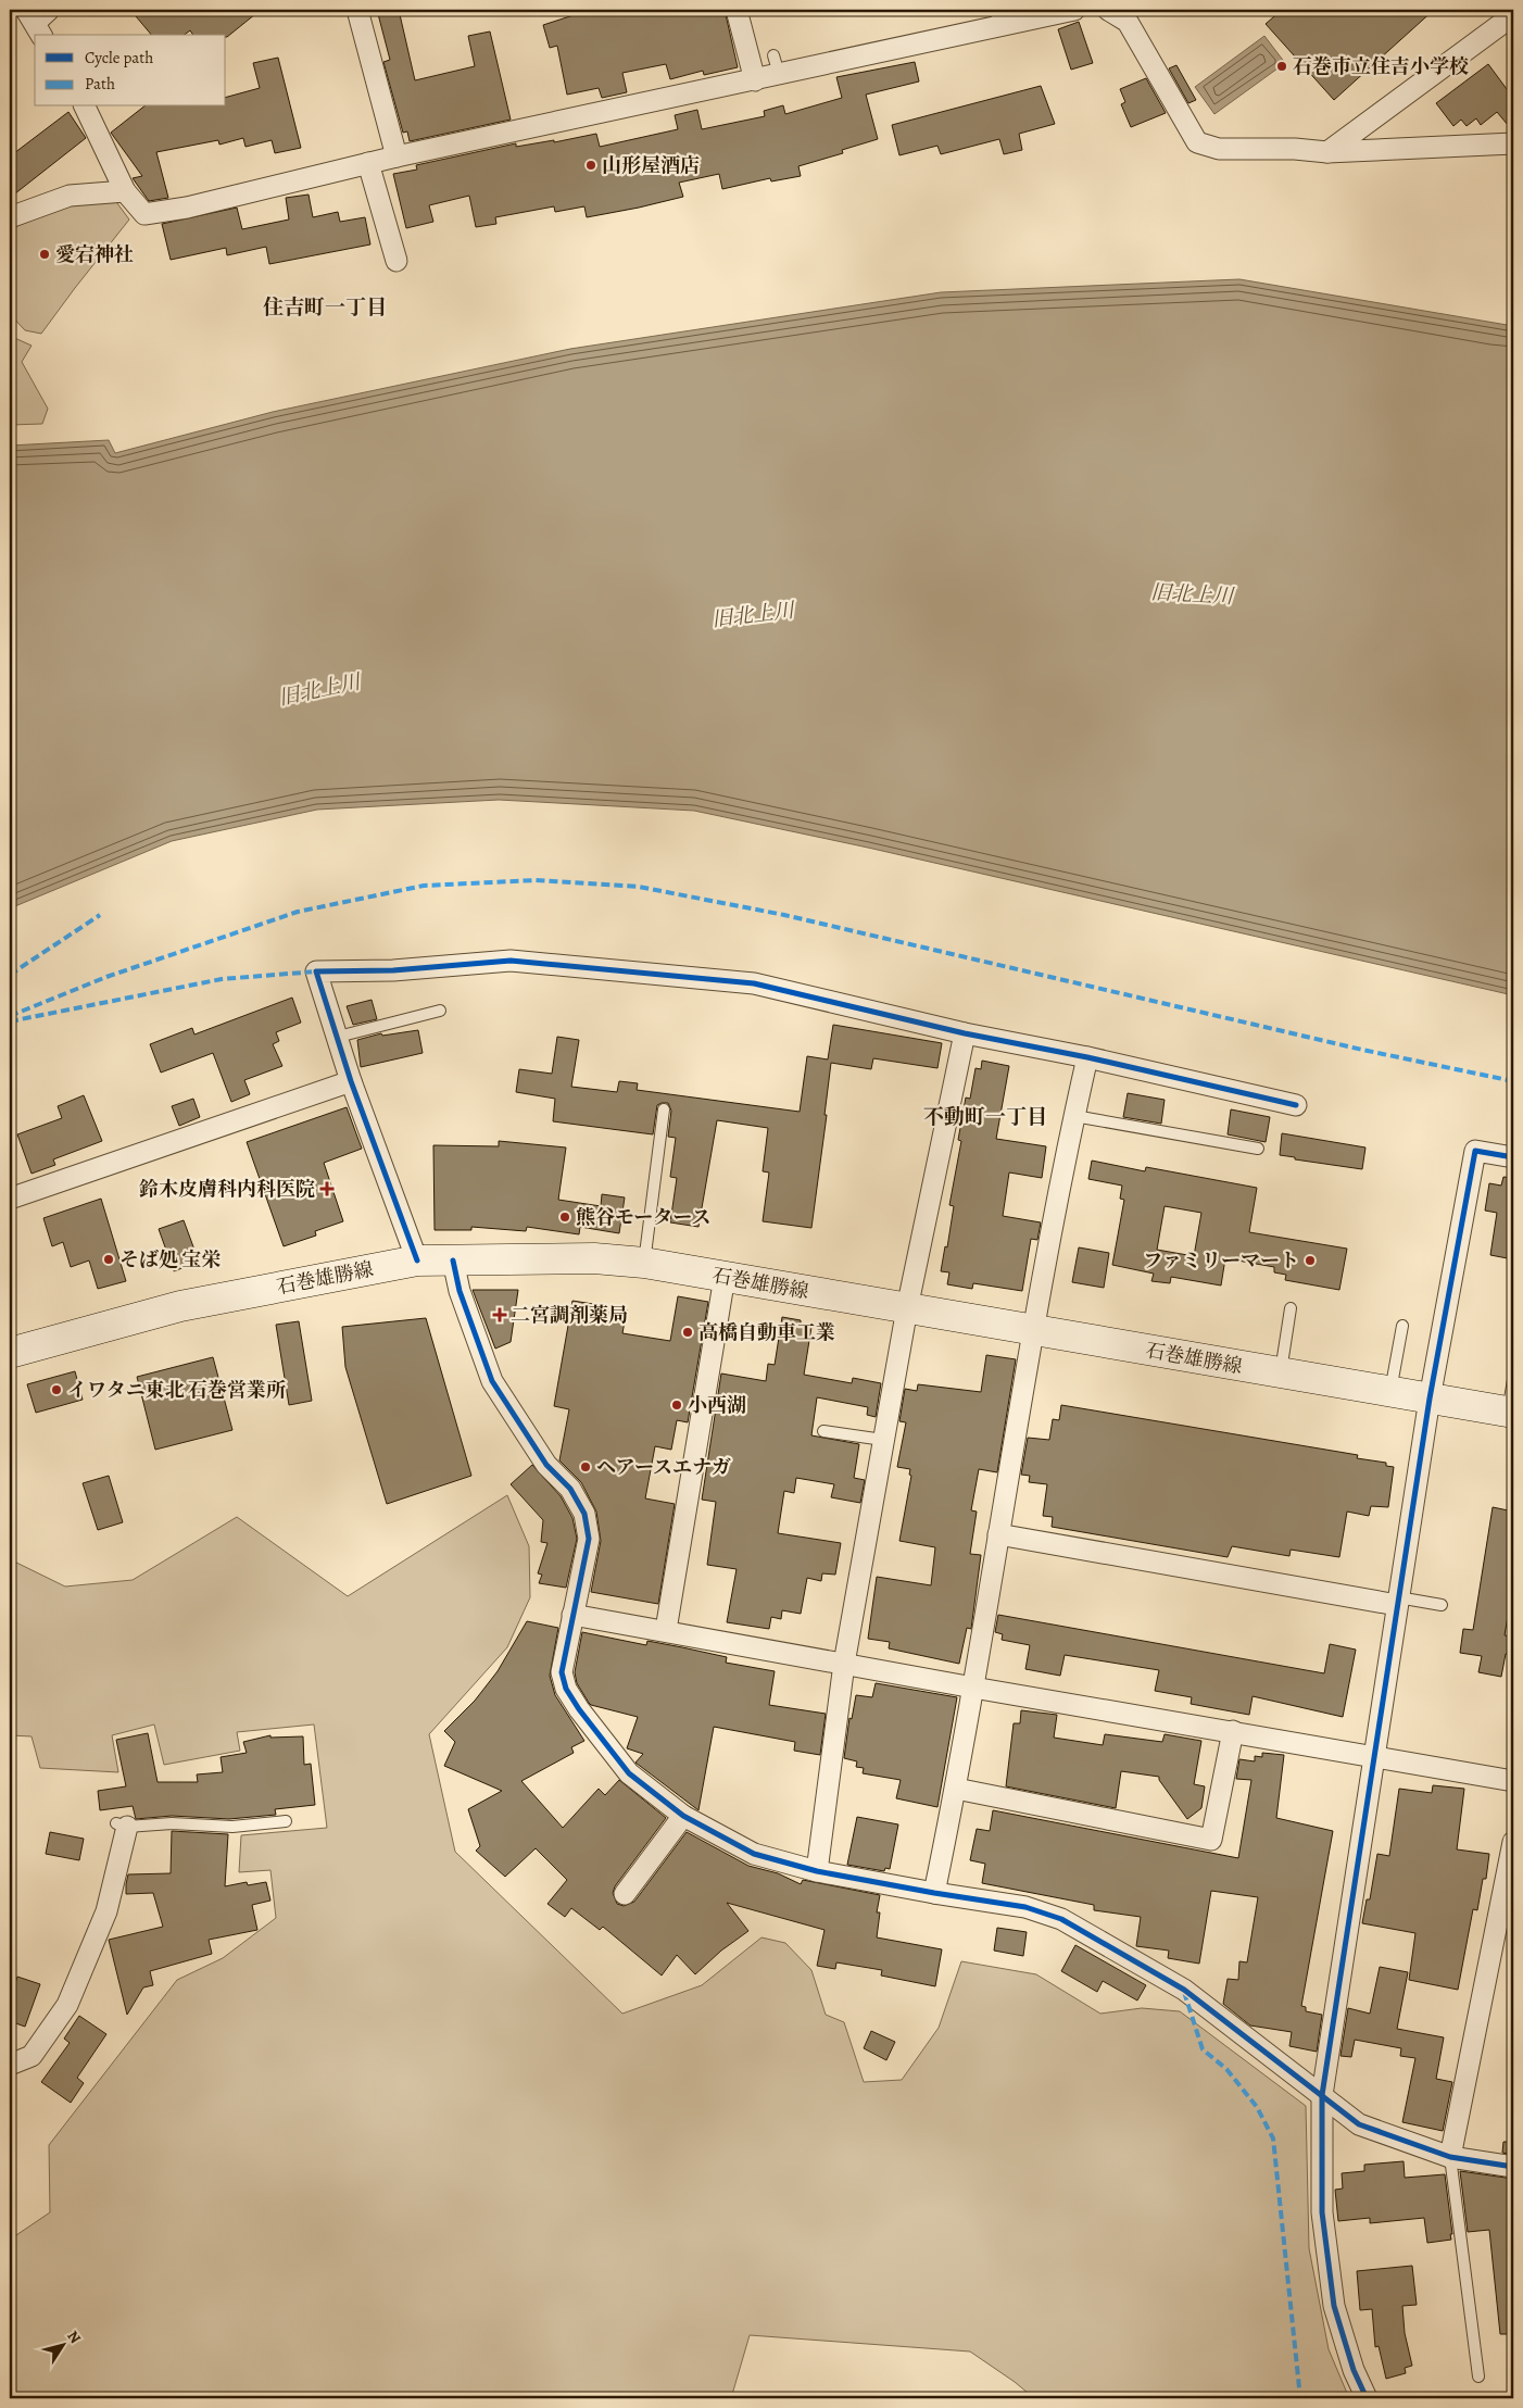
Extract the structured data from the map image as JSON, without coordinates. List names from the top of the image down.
{
  "streets": {
    "main road": ["石巻雄勝線"]
  },
  "districts": ["住吉町一丁目", "不動町一丁目"],
  "water": ["旧北上川"],
  "places": {
    "other": [
      "石巻市立住吉小学校",
      "山形屋酒店",
      "愛宕神社",
      "熊谷モータース",
      "そば処 宝栄",
      "ファミリーマート",
      "高橋自動車工業",
      "イワタニ東北 石巻営業所",
      "小西湖",
      "ヘアースエナガ"
    ],
    "health": ["鈴木皮膚科内科医院", "二宮調剤薬局"]
  },
  "legend": ["Cycle path", "Path"],
  "north": "top right"
}
